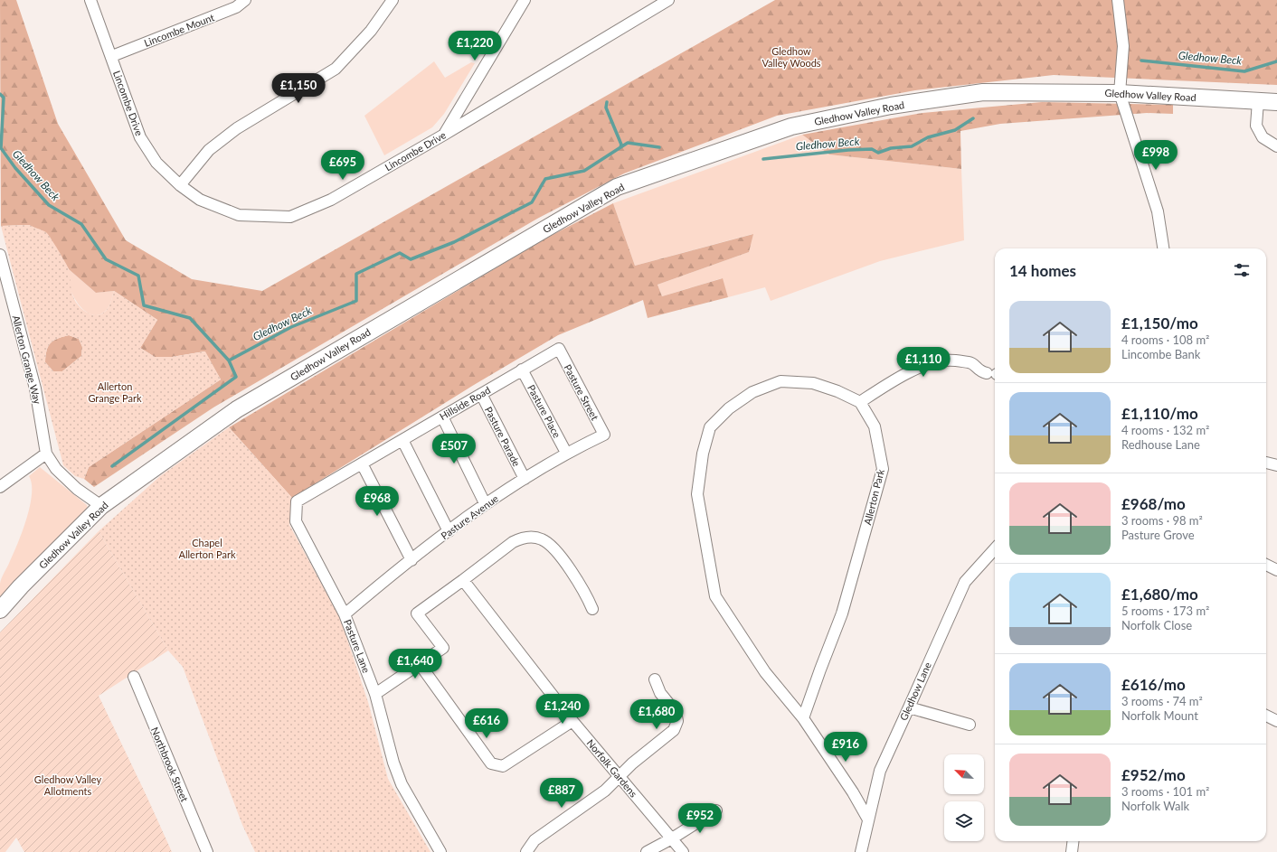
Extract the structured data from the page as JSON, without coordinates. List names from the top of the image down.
{
  "streets": {
    "street": [
      "Lincombe Mount",
      "Gledhow Valley Road",
      "Lincombe Drive",
      "Allerton Grange Way",
      "Pasture Street",
      "Hillside Road",
      "Pasture Place",
      "Pasture Parade",
      "Allerton Park",
      "Pasture Avenue",
      "Pasture Lane",
      "Gledhow Lane",
      "Northbrook Street",
      "Norfolk Gardens"
    ]
  },
  "crossings": [
    ["Lincombe Mount", "Lincombe Drive"],
    ["Gledhow Valley Road", "Allerton Grange Way"],
    ["Pasture Street", "Hillside Road"],
    ["Pasture Street", "Pasture Avenue"],
    ["Hillside Road", "Pasture Place"],
    ["Hillside Road", "Pasture Parade"],
    ["Hillside Road", "Pasture Lane"],
    ["Pasture Place", "Pasture Avenue"],
    ["Pasture Parade", "Pasture Avenue"],
    ["Pasture Avenue", "Pasture Lane"]
  ],
  "water": ["Gledhow Beck"],
  "parks": [
    "Gledhow Valley Woods",
    "Allerton Grange Park",
    "Chapel Allerton Park",
    "Gledhow Valley Allotments"
  ],
  "north": "top left",
  "page": {
    "price": [
      "£1,220",
      "£1,150",
      "£998",
      "£695",
      "£1,110",
      "£507",
      "£968",
      "£1,640",
      "£1,240",
      "£1,680",
      "£616",
      "£916",
      "£887",
      "£952"
    ],
    "heading": "14 homes",
    "list": [
      {
        "name": "£1,150/mo",
        "note": "4 rooms · 108 m² · Lincombe Bank"
      },
      {
        "name": "£1,110/mo",
        "note": "4 rooms · 132 m² · Redhouse Lane"
      },
      {
        "name": "£968/mo",
        "note": "3 rooms · 98 m² · Pasture Grove"
      },
      {
        "name": "£1,680/mo",
        "note": "5 rooms · 173 m² · Norfolk Close"
      },
      {
        "name": "£616/mo",
        "note": "3 rooms · 74 m² · Norfolk Mount"
      },
      {
        "name": "£952/mo",
        "note": "3 rooms · 101 m² · Norfolk Walk"
      }
    ]
  }
}
